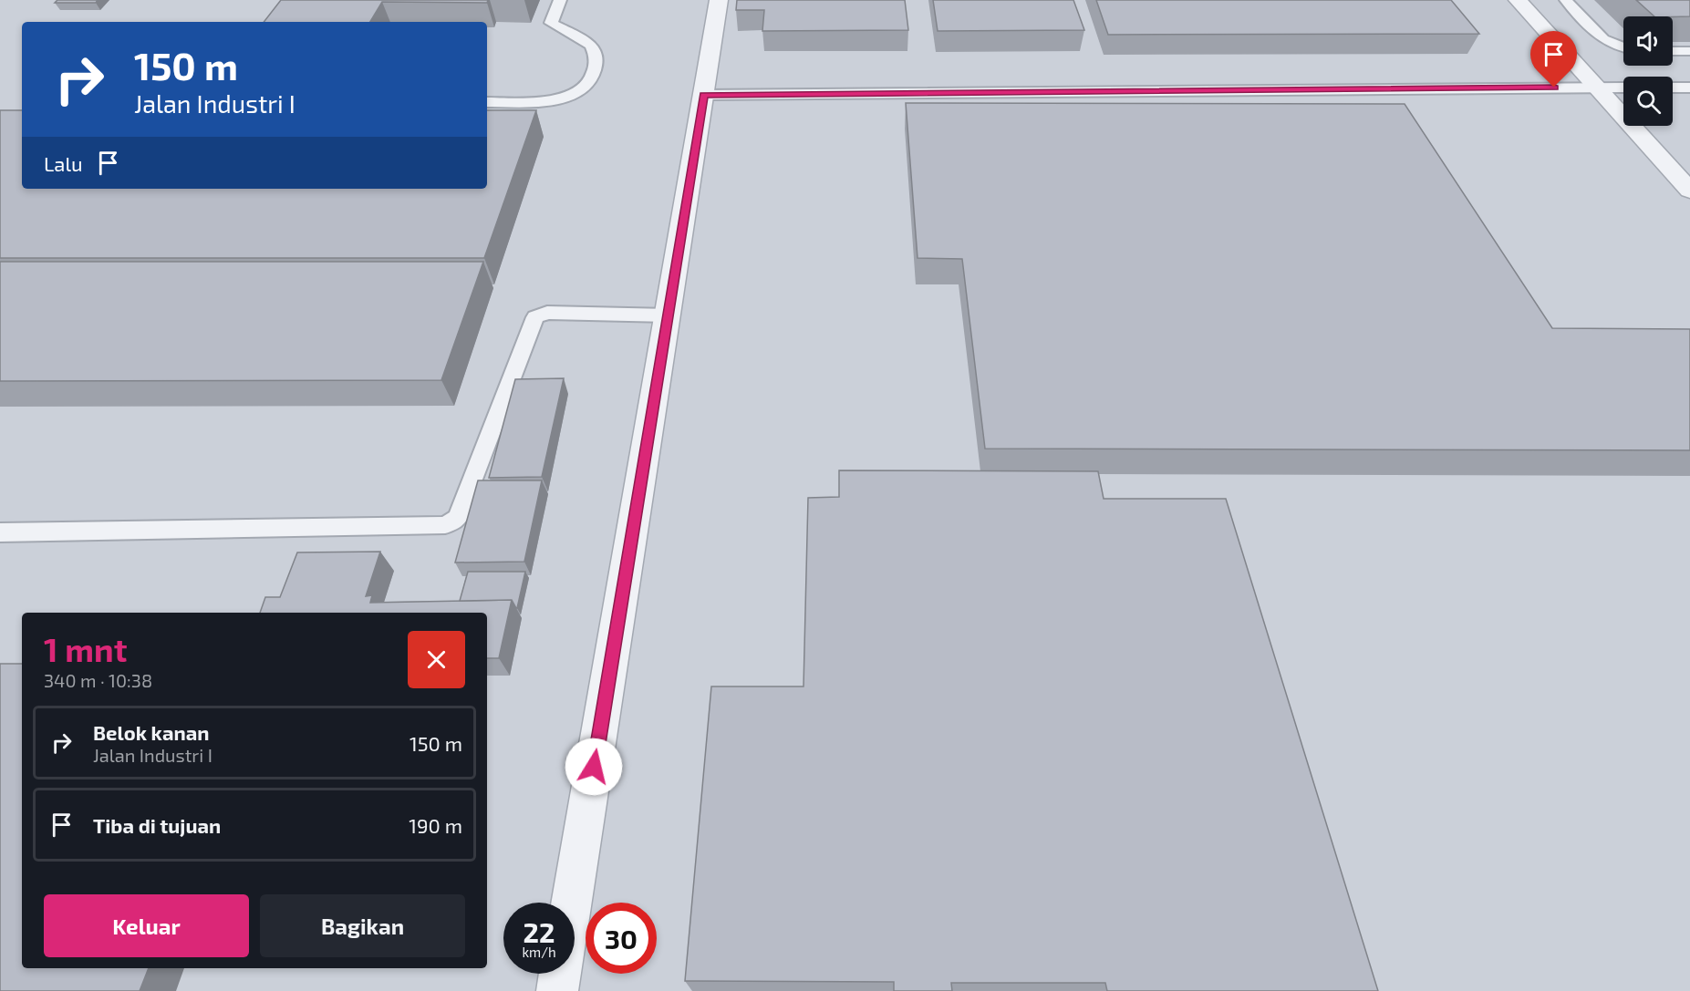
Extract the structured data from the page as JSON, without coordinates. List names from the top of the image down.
{
  "page": {
    "turn": ["150 m", "Jalan Industri I"],
    "then": "Lalu",
    "heading": ["1 mnt", "340 m · 10:38"],
    "list": [
      {
        "name": "Belok kanan",
        "note": "Jalan Industri I",
        "value": "150 m"
      },
      {
        "name": "Tiba di tujuan",
        "value": "190 m"
      }
    ],
    "buttons": ["Keluar", "Bagikan"],
    "speed": "22 km/h",
    "limit": "30"
  }
}
